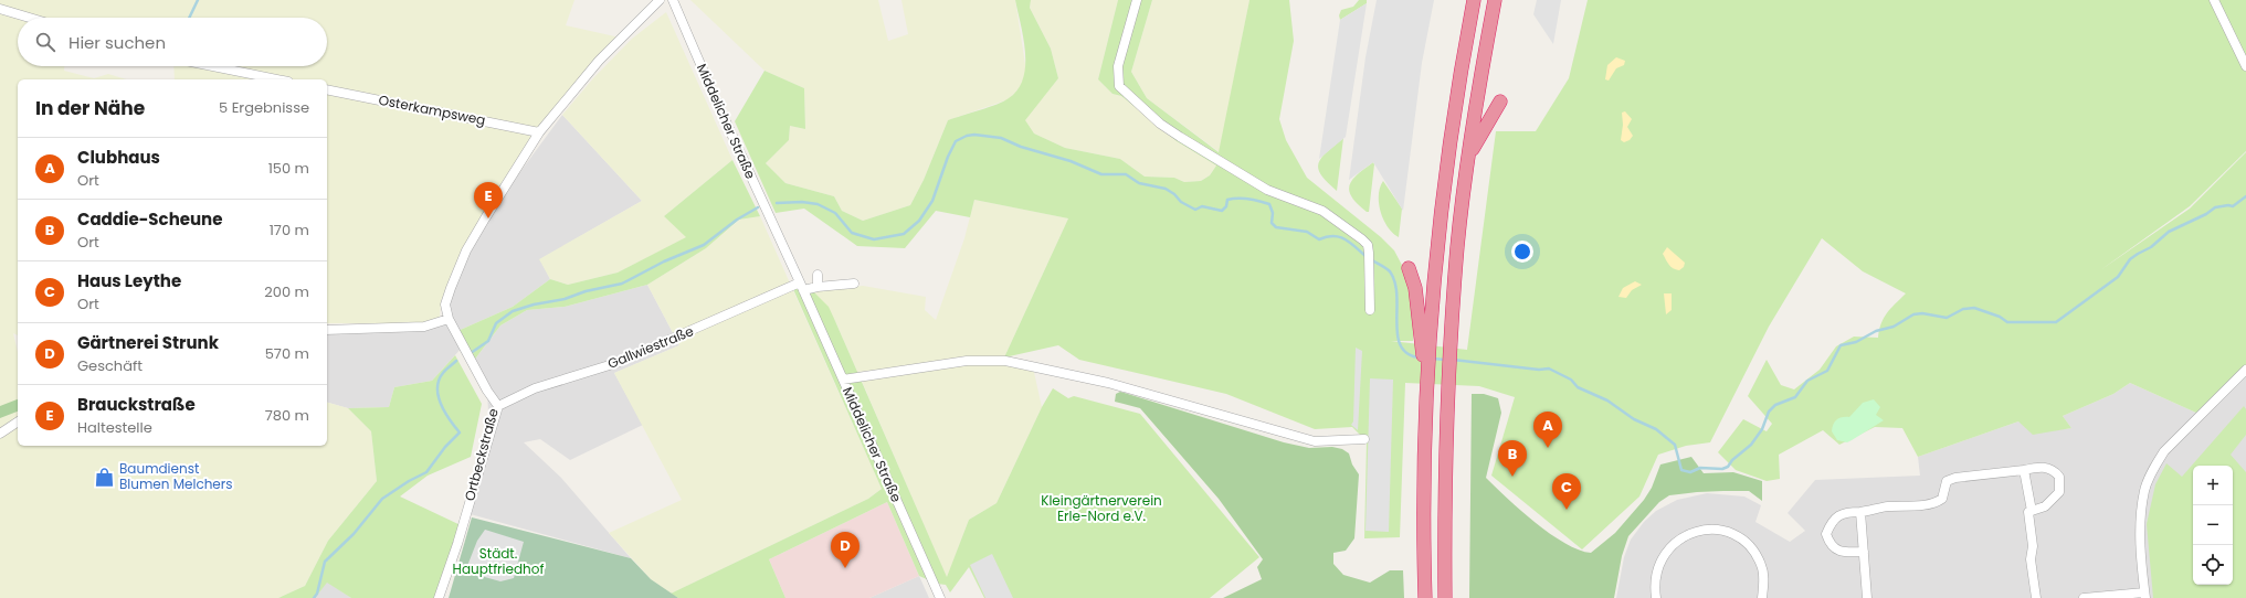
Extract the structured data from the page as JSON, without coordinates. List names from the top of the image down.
{
  "streets": {
    "street": [
      "Osterkampsweg",
      "Middelicher Straße",
      "Gallwiestraße",
      "Ortbeckstraße"
    ]
  },
  "crossings": [
    ["Middelicher Straße", "Gallwiestraße"],
    ["Gallwiestraße", "Ortbeckstraße"]
  ],
  "parks": ["Kleingärtnerverein Erle-Nord e.V.", "Städt. Hauptfriedhof"],
  "places": {
    "shop": ["Baumdienst Blumen Melchers"]
  },
  "page": {
    "search": "Hier suchen",
    "heading": ["In der Nähe", "5 Ergebnisse"],
    "list": [
      {
        "mark": "A",
        "name": "Clubhaus",
        "note": "Ort",
        "value": "150 m"
      },
      {
        "mark": "B",
        "name": "Caddie-Scheune",
        "note": "Ort",
        "value": "170 m"
      },
      {
        "mark": "C",
        "name": "Haus Leythe",
        "note": "Ort",
        "value": "200 m"
      },
      {
        "mark": "D",
        "name": "Gärtnerei Strunk",
        "note": "Geschäft",
        "value": "570 m"
      },
      {
        "mark": "E",
        "name": "Brauckstraße",
        "note": "Haltestelle",
        "value": "780 m"
      }
    ],
    "pins": [
      "E",
      "A",
      "B",
      "C",
      "D"
    ],
    "map_buttons": ["+", "−"]
  }
}
